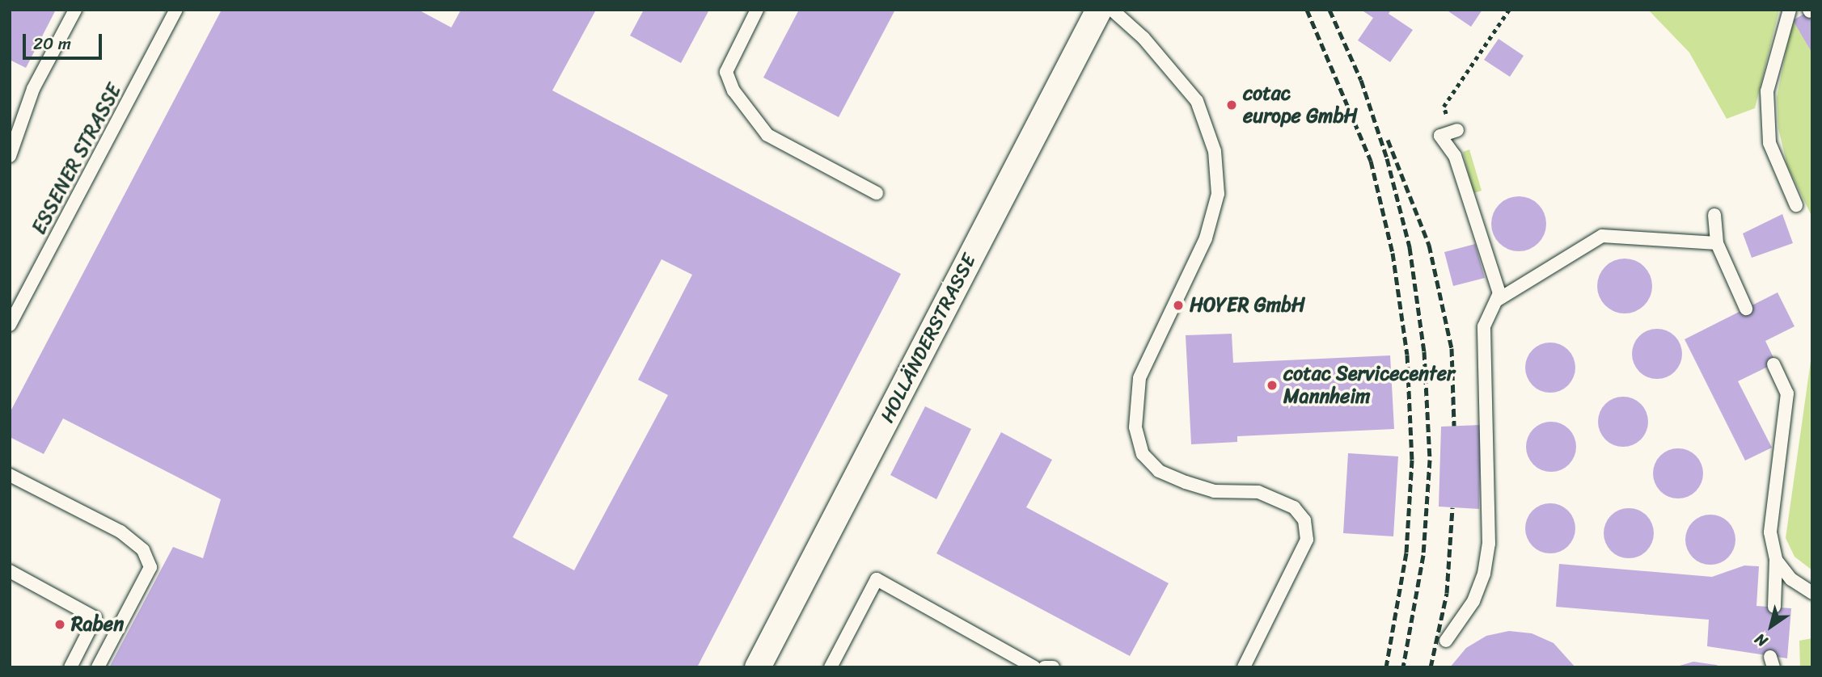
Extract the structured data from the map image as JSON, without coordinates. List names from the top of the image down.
{
  "streets": {
    "street": ["HOLLÄNDERSTRASSE"],
    "lane": ["ESSENER STRASSE"]
  },
  "places": [
    "cotac europe GmbH",
    "HOYER GmbH",
    "cotac Servicecenter Mannheim",
    "Raben"
  ],
  "scale_bar": "20 m",
  "north": "bottom left"
}
